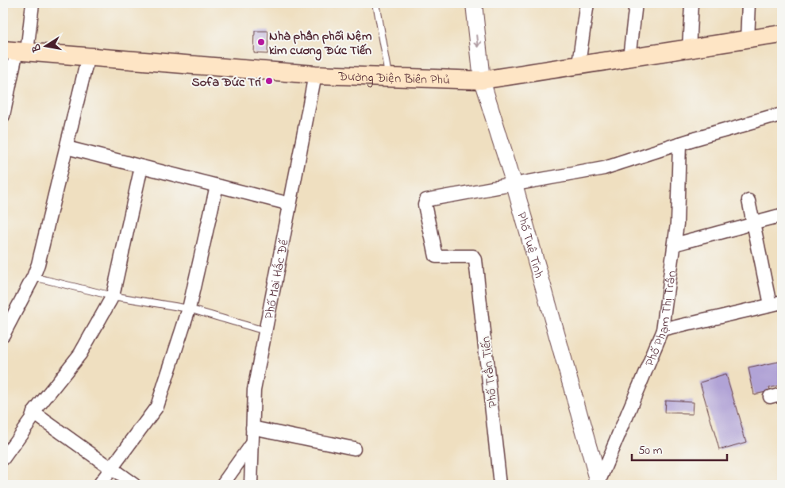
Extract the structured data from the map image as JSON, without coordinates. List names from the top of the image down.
{
  "streets": {
    "main road": ["Đường Điện Biên Phủ"],
    "street": [
      "Phố Tuệ Tĩnh",
      "Phố Mai Hắc Đế",
      "Phố Phạm Thị Trân",
      "Phố Trần Tiến"
    ]
  },
  "crossings": [
    ["Đường Điện Biên Phủ", "Phố Tuệ Tĩnh"],
    ["Đường Điện Biên Phủ", "Phố Mai Hắc Đế"],
    ["Phố Tuệ Tĩnh", "Phố Phạm Thị Trân"],
    ["Phố Tuệ Tĩnh", "Phố Trần Tiến"]
  ],
  "places": ["Nhà phân phối Nệm kim cương Đức Tiến", "Sofa Đức Trí"],
  "scale_bar": "50 m",
  "north": "left"
}
